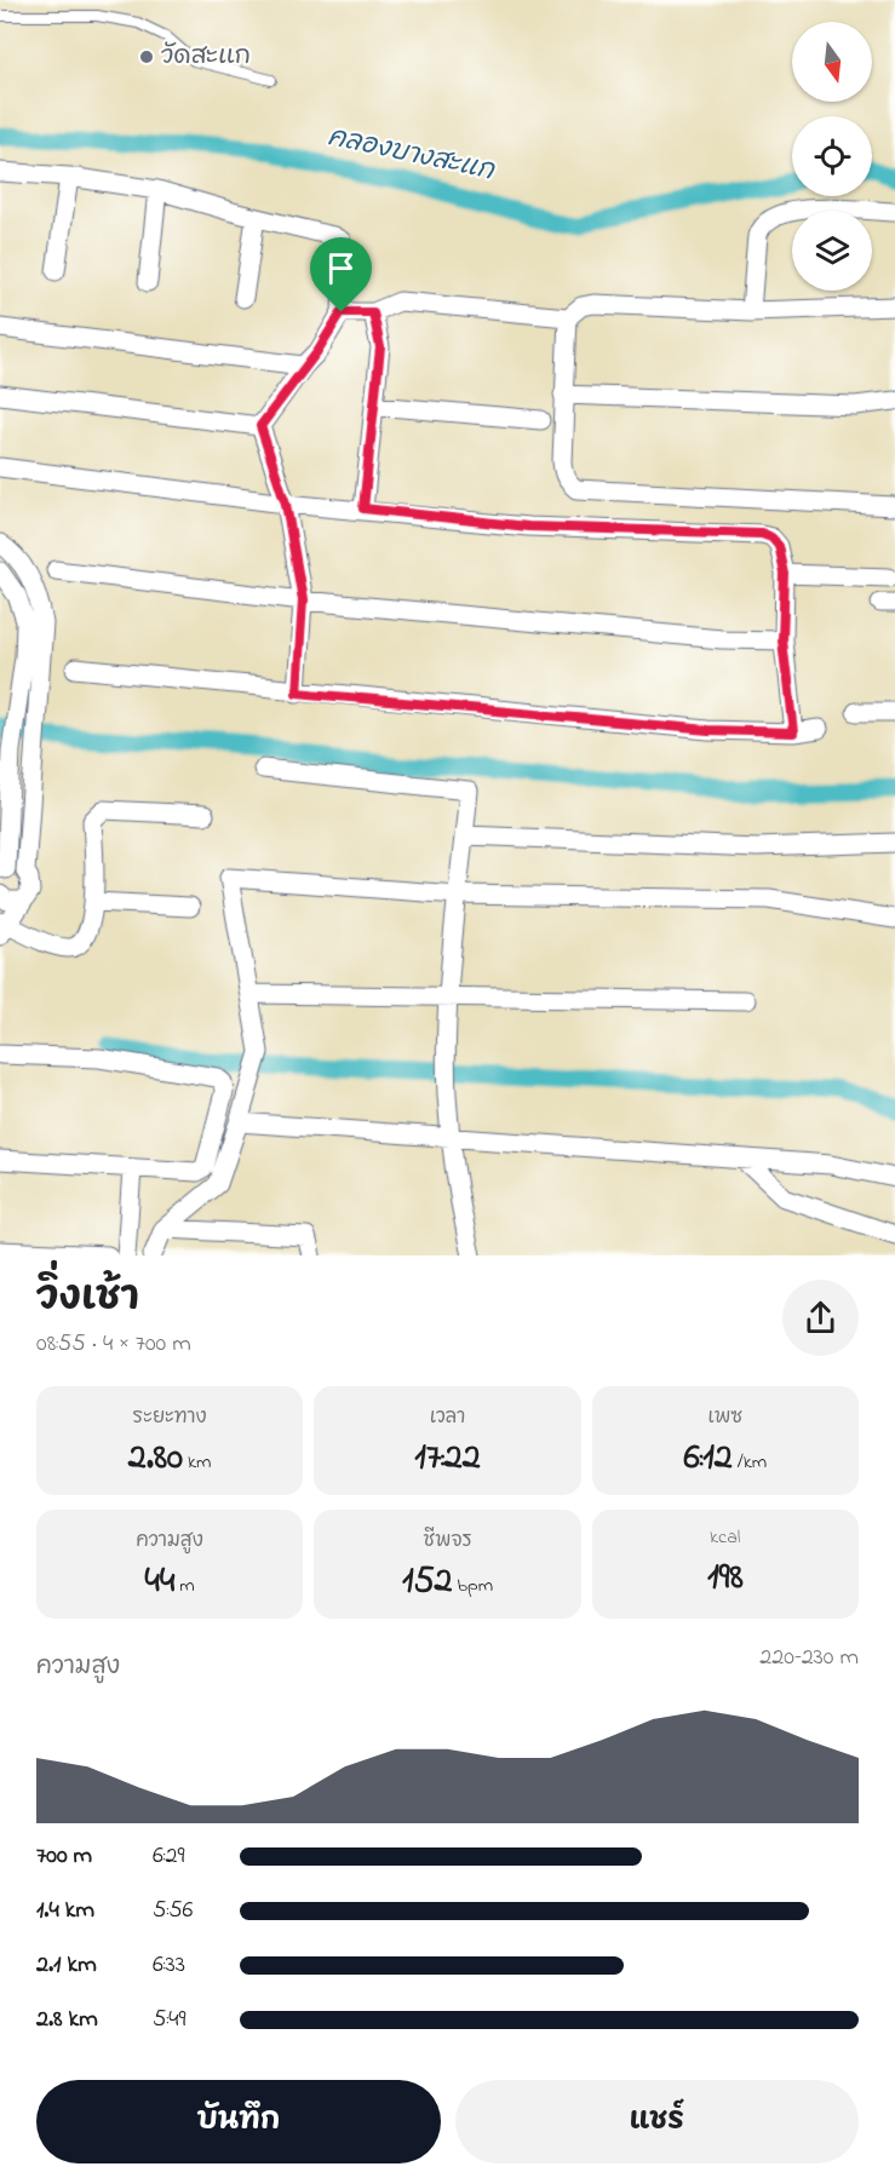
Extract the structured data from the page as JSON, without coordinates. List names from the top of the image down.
{
  "water": ["คลองบางสะแก"],
  "places": ["วัดสะแก"],
  "north": "bottom",
  "page": {
    "heading": ["วิ่งเช้า", "08:55 · 4 × 700 m"],
    "stats": [
      ["ระยะทาง", "2.80 km"],
      ["เวลา", "17:22"],
      ["เพซ", "6:12 /km"],
      ["ความสูง", "44 m"],
      ["ชีพจร", "152 bpm"],
      ["kcal", "198"]
    ],
    "chart": ["ความสูง", "220–230 m"],
    "list": [
      {
        "name": "700 m",
        "note": "6:29"
      },
      {
        "name": "1.4 km",
        "note": "5:56"
      },
      {
        "name": "2.1 km",
        "note": "6:33"
      },
      {
        "name": "2.8 km",
        "note": "5:49"
      }
    ],
    "buttons": ["บันทึก", "แชร์"]
  }
}
